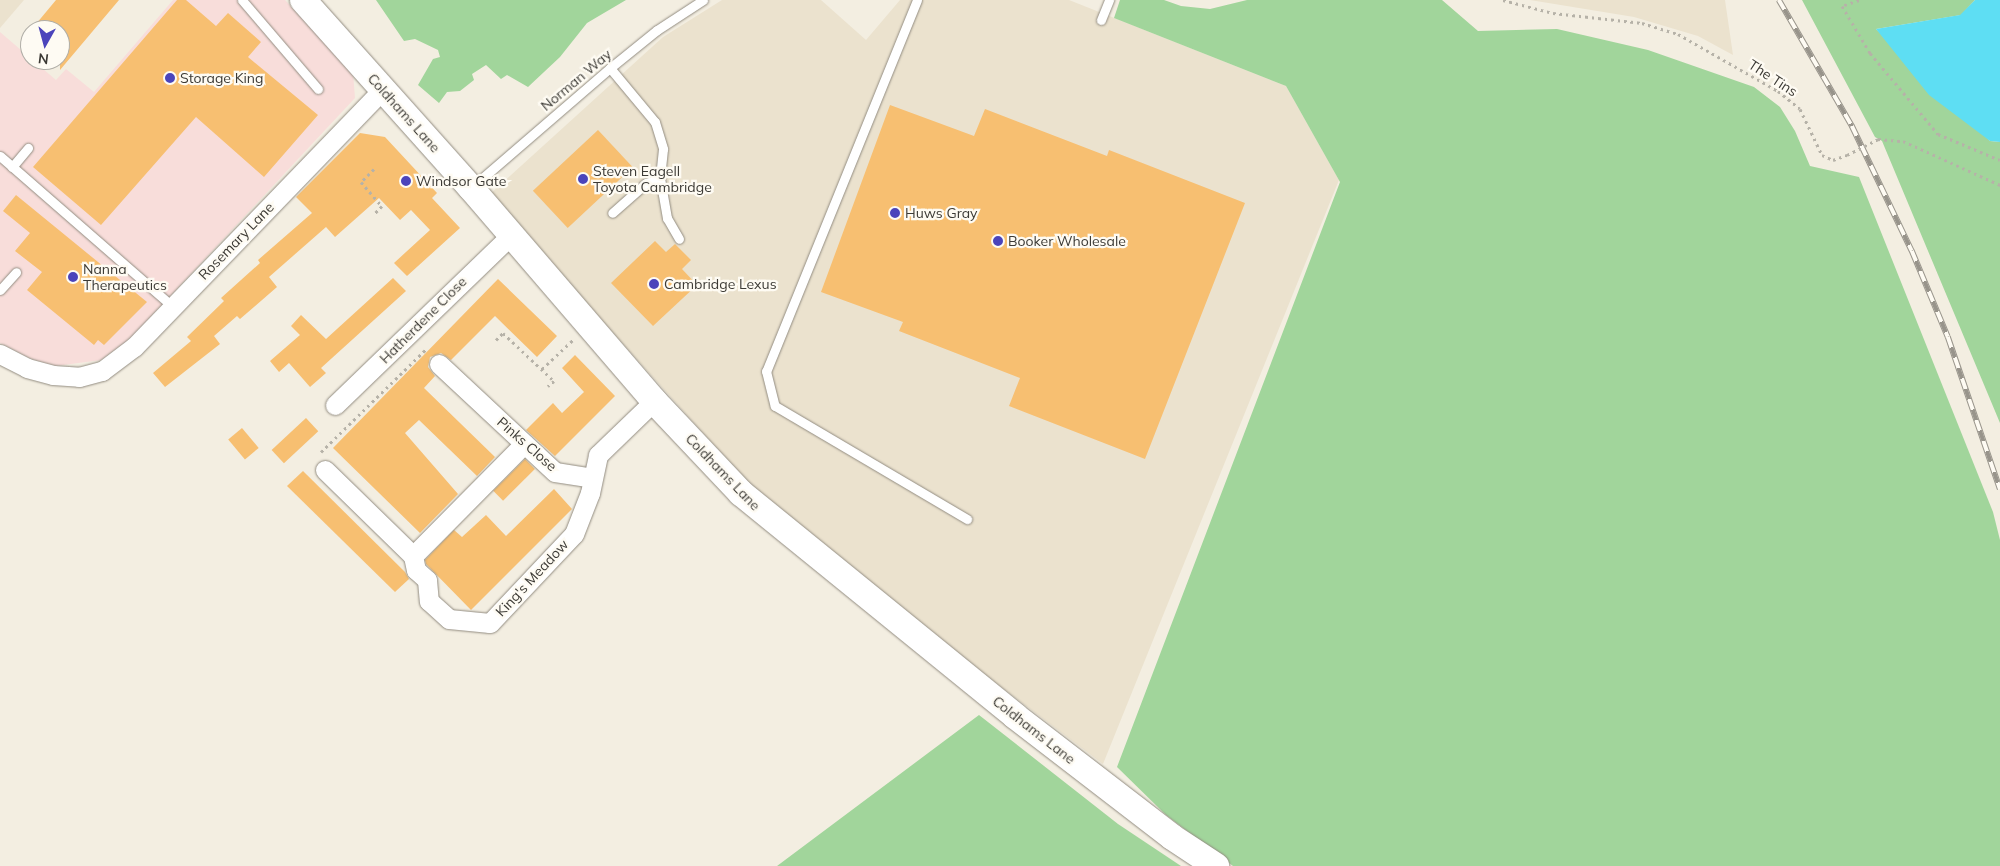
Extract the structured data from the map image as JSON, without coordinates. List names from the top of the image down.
{
  "streets": {
    "street": [
      "Coldhams Lane",
      "Rosemary Lane",
      "Hatherdene Close",
      "Pinks Close",
      "King's Meadow"
    ],
    "lane": ["Norman Way"],
    "path": ["The Tins"]
  },
  "crossings": [
    ["Norman Way", "Coldhams Lane"],
    ["Coldhams Lane", "Rosemary Lane"],
    ["Coldhams Lane", "Hatherdene Close"],
    ["Pinks Close", "King's Meadow"]
  ],
  "places": [
    "Storage King",
    "Steven Eagell Toyota Cambridge",
    "Windsor Gate",
    "Huws Gray",
    "Booker Wholesale",
    "Nanna Therapeutics",
    "Cambridge Lexus"
  ],
  "north": "bottom"
}
